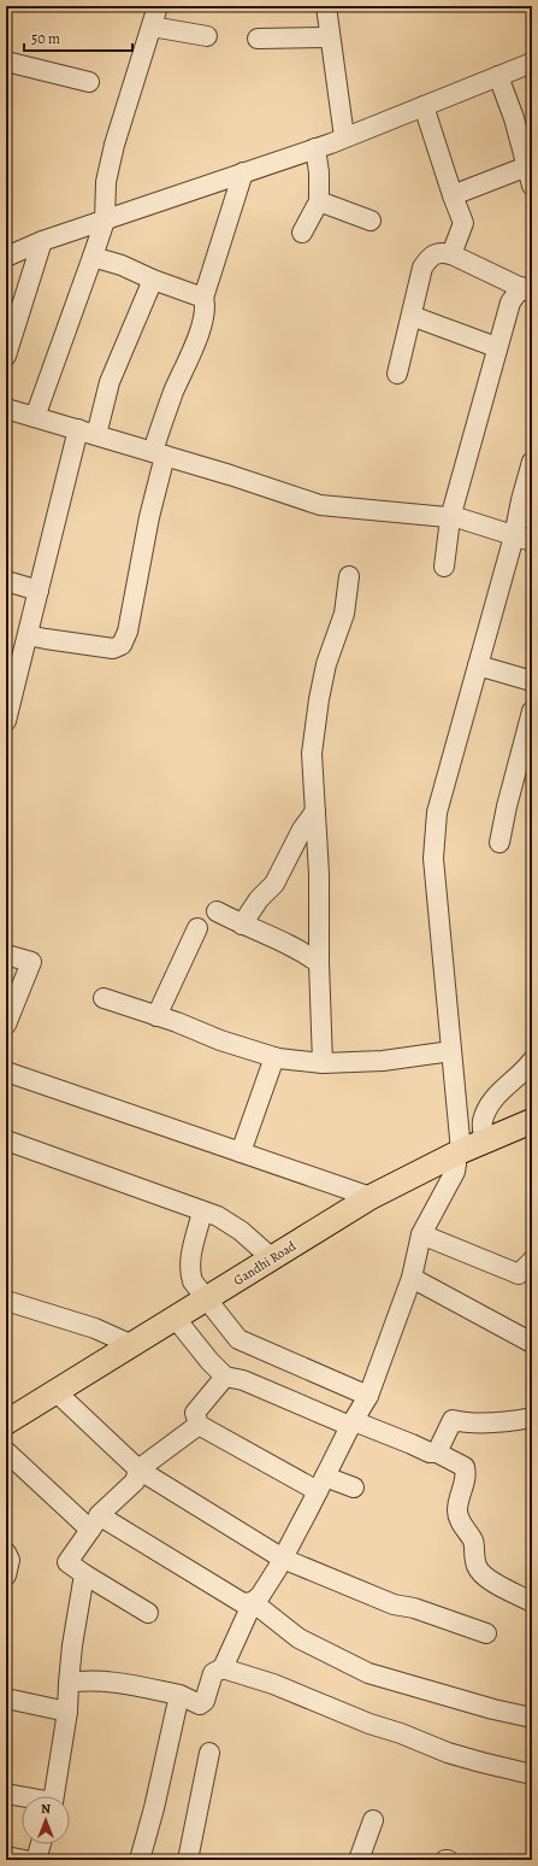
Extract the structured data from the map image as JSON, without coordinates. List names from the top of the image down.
{
  "streets": {
    "main road": ["Gandhi Road"]
  },
  "scale_bar": "50 m",
  "north": "top"
}
